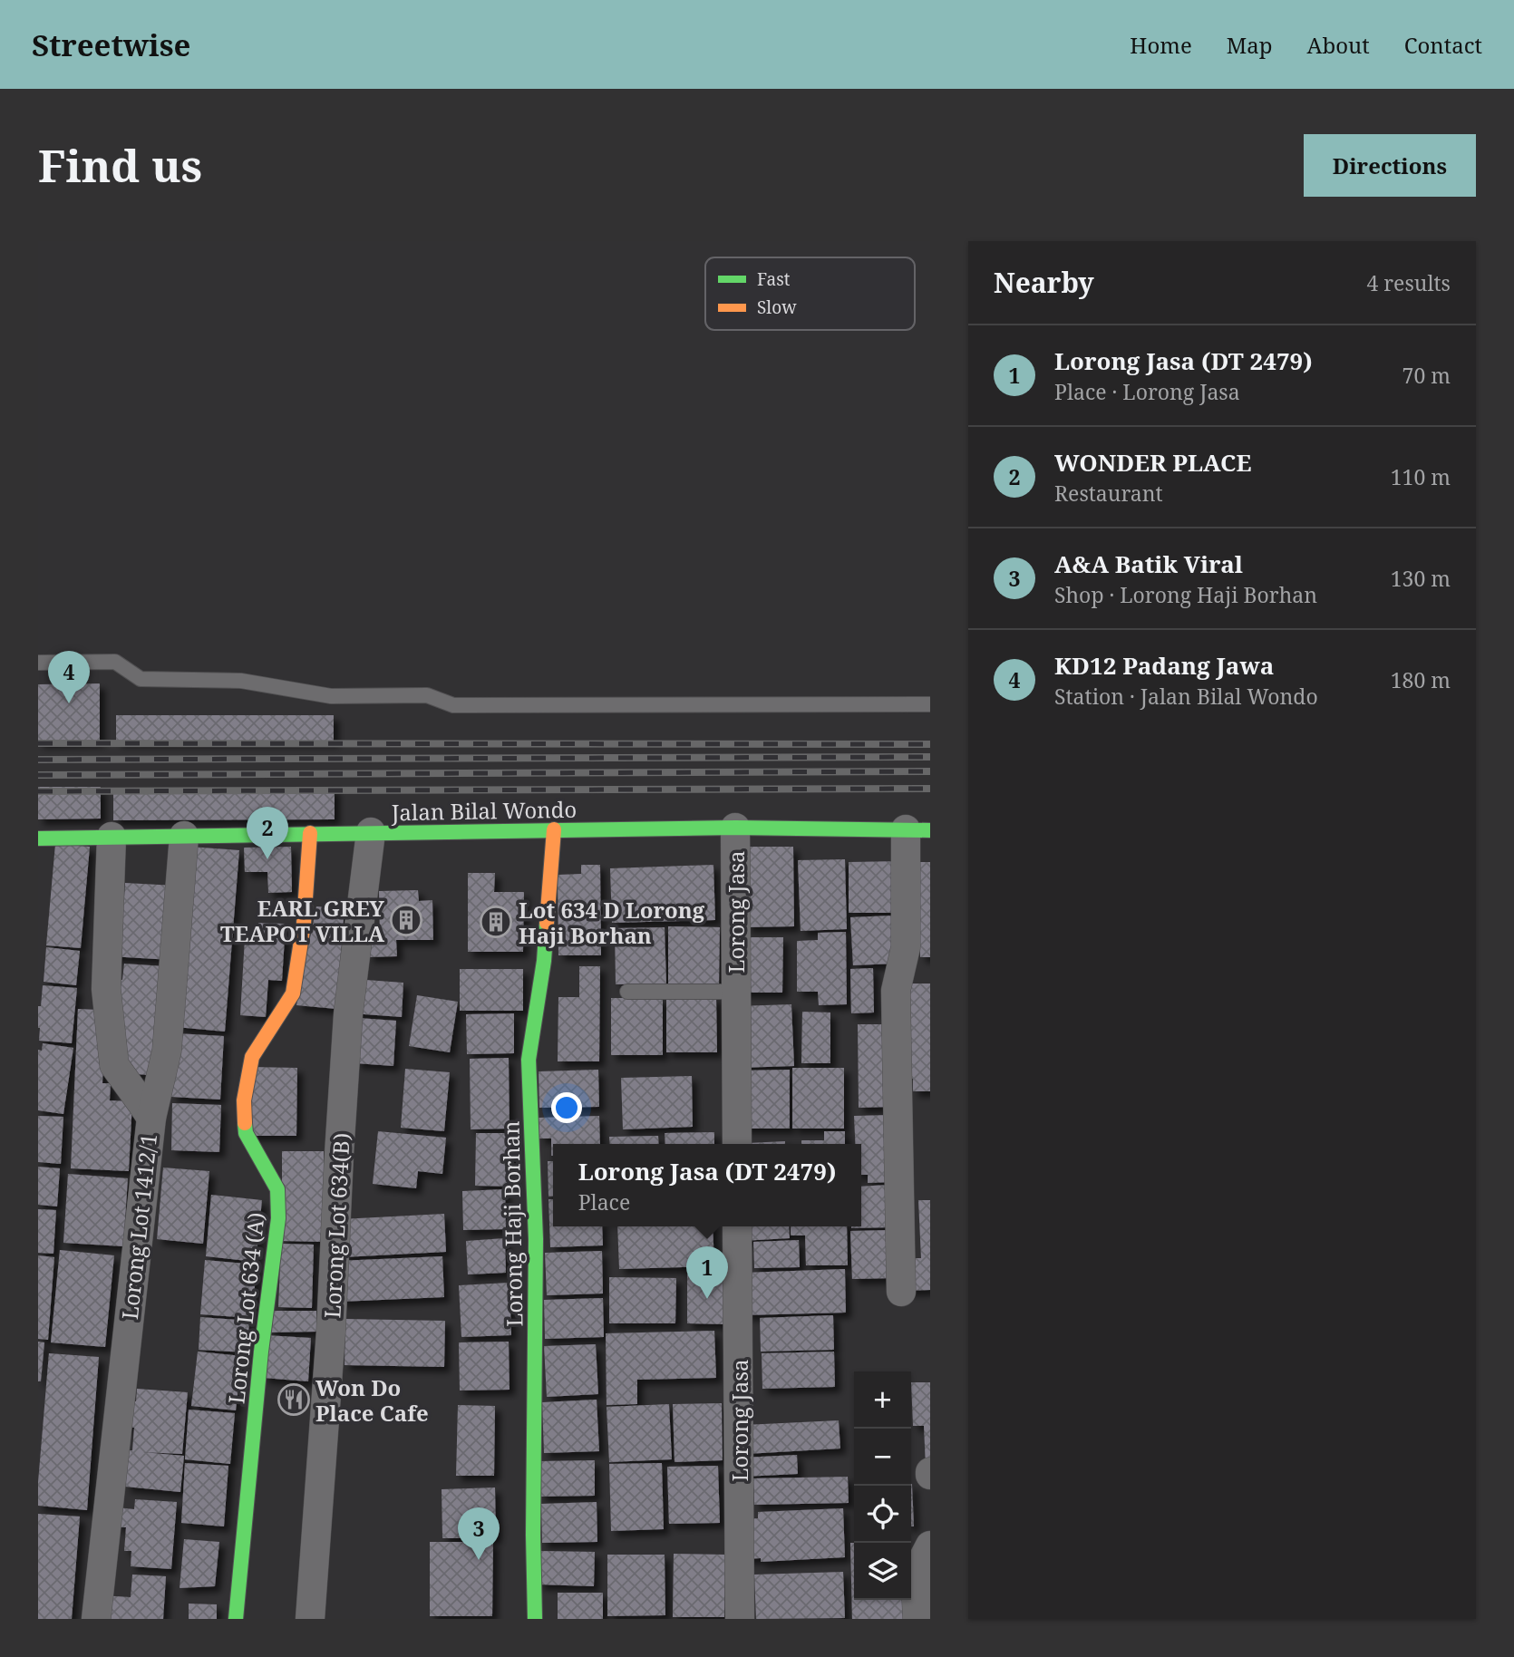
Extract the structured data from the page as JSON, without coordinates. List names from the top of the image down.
{
  "streets": {
    "street": [
      "Jalan Bilal Wondo",
      "Lorong Jasa",
      "Lorong Haji Borhan",
      "Lorong Lot 634(B)",
      "Lorong Lot 1412/1",
      "Lorong Lot 634 (A)"
    ]
  },
  "crossings": [
    ["Jalan Bilal Wondo", "Lorong Jasa"],
    ["Jalan Bilal Wondo", "Lorong Haji Borhan"],
    ["Jalan Bilal Wondo", "Lorong Lot 634(B)"],
    ["Jalan Bilal Wondo", "Lorong Lot 1412/1"],
    ["Jalan Bilal Wondo", "Lorong Lot 634 (A)"]
  ],
  "places": {
    "building": ["EARL GREY TEAPOT VILLA", "Lot 634 D Lorong Haji Borhan"],
    "restaurant": ["Won Do Place Cafe"]
  },
  "legend": ["Fast", "Slow"],
  "page": {
    "header": "Streetwise",
    "nav": [
      "Home",
      "Map",
      "About",
      "Contact"
    ],
    "buttons": "Directions",
    "title": "Find us",
    "heading": ["Nearby", "4 results"],
    "list": [
      {
        "mark": "1",
        "name": "Lorong Jasa (DT 2479)",
        "note": "Place · Lorong Jasa",
        "value": "70 m"
      },
      {
        "mark": "2",
        "name": "WONDER PLACE",
        "note": "Restaurant",
        "value": "110 m"
      },
      {
        "mark": "3",
        "name": "A&A Batik Viral",
        "note": "Shop · Lorong Haji Borhan",
        "value": "130 m"
      },
      {
        "mark": "4",
        "name": "KD12 Padang Jawa",
        "note": "Station · Jalan Bilal Wondo",
        "value": "180 m"
      }
    ],
    "pins": [
      "4",
      "2",
      "1",
      "3"
    ],
    "popup": ["Lorong Jasa (DT 2479)", "Place"],
    "map_buttons": ["+", "−"]
  }
}
